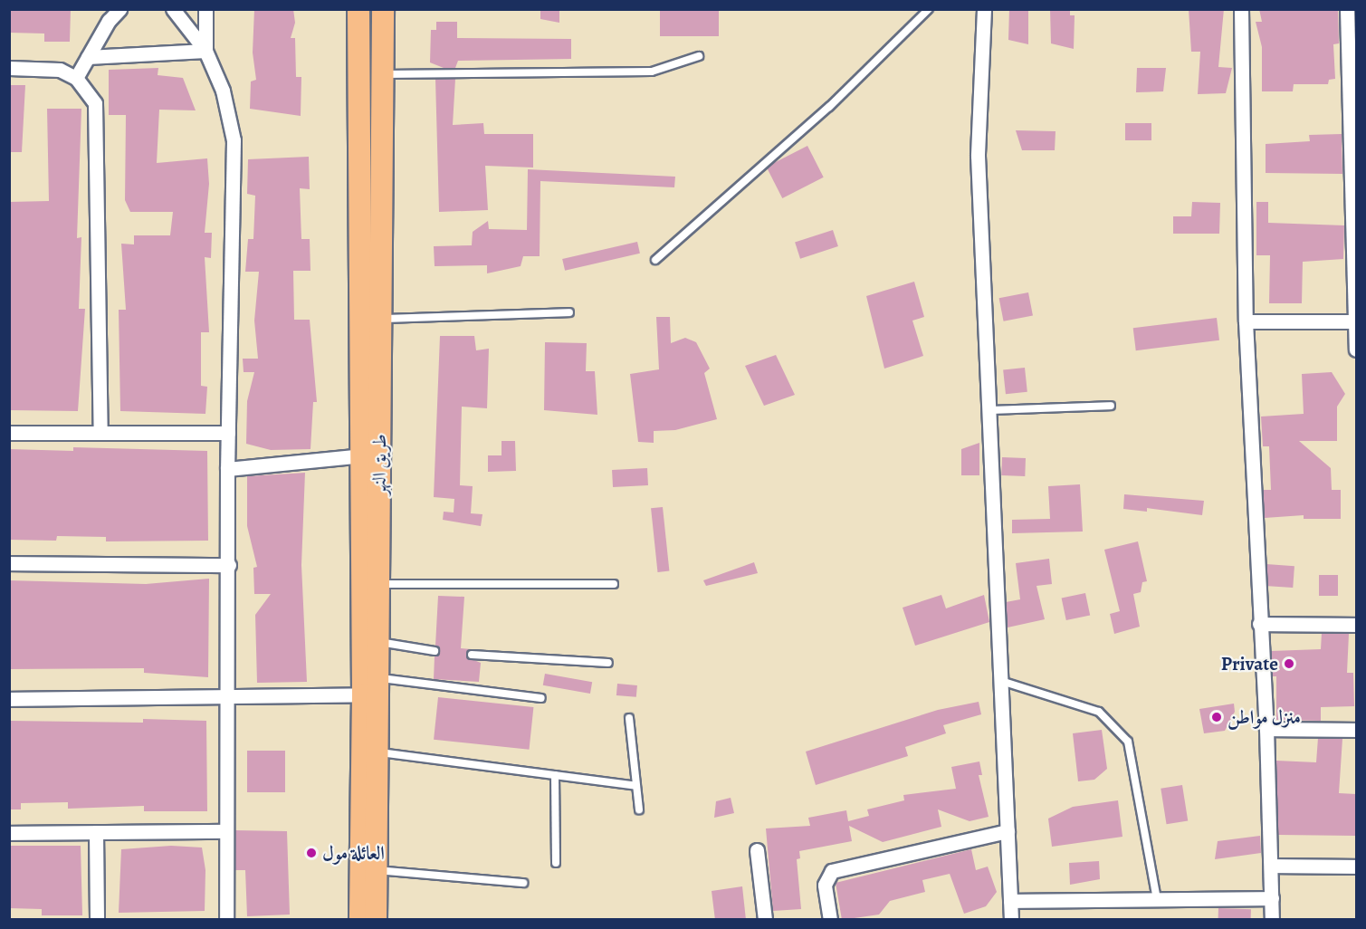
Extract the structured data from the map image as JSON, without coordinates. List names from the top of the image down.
{
  "streets": {
    "main road": ["طريق النهر"]
  },
  "places": ["Private", "منزل مواطن", "العائلة مول"]
}
